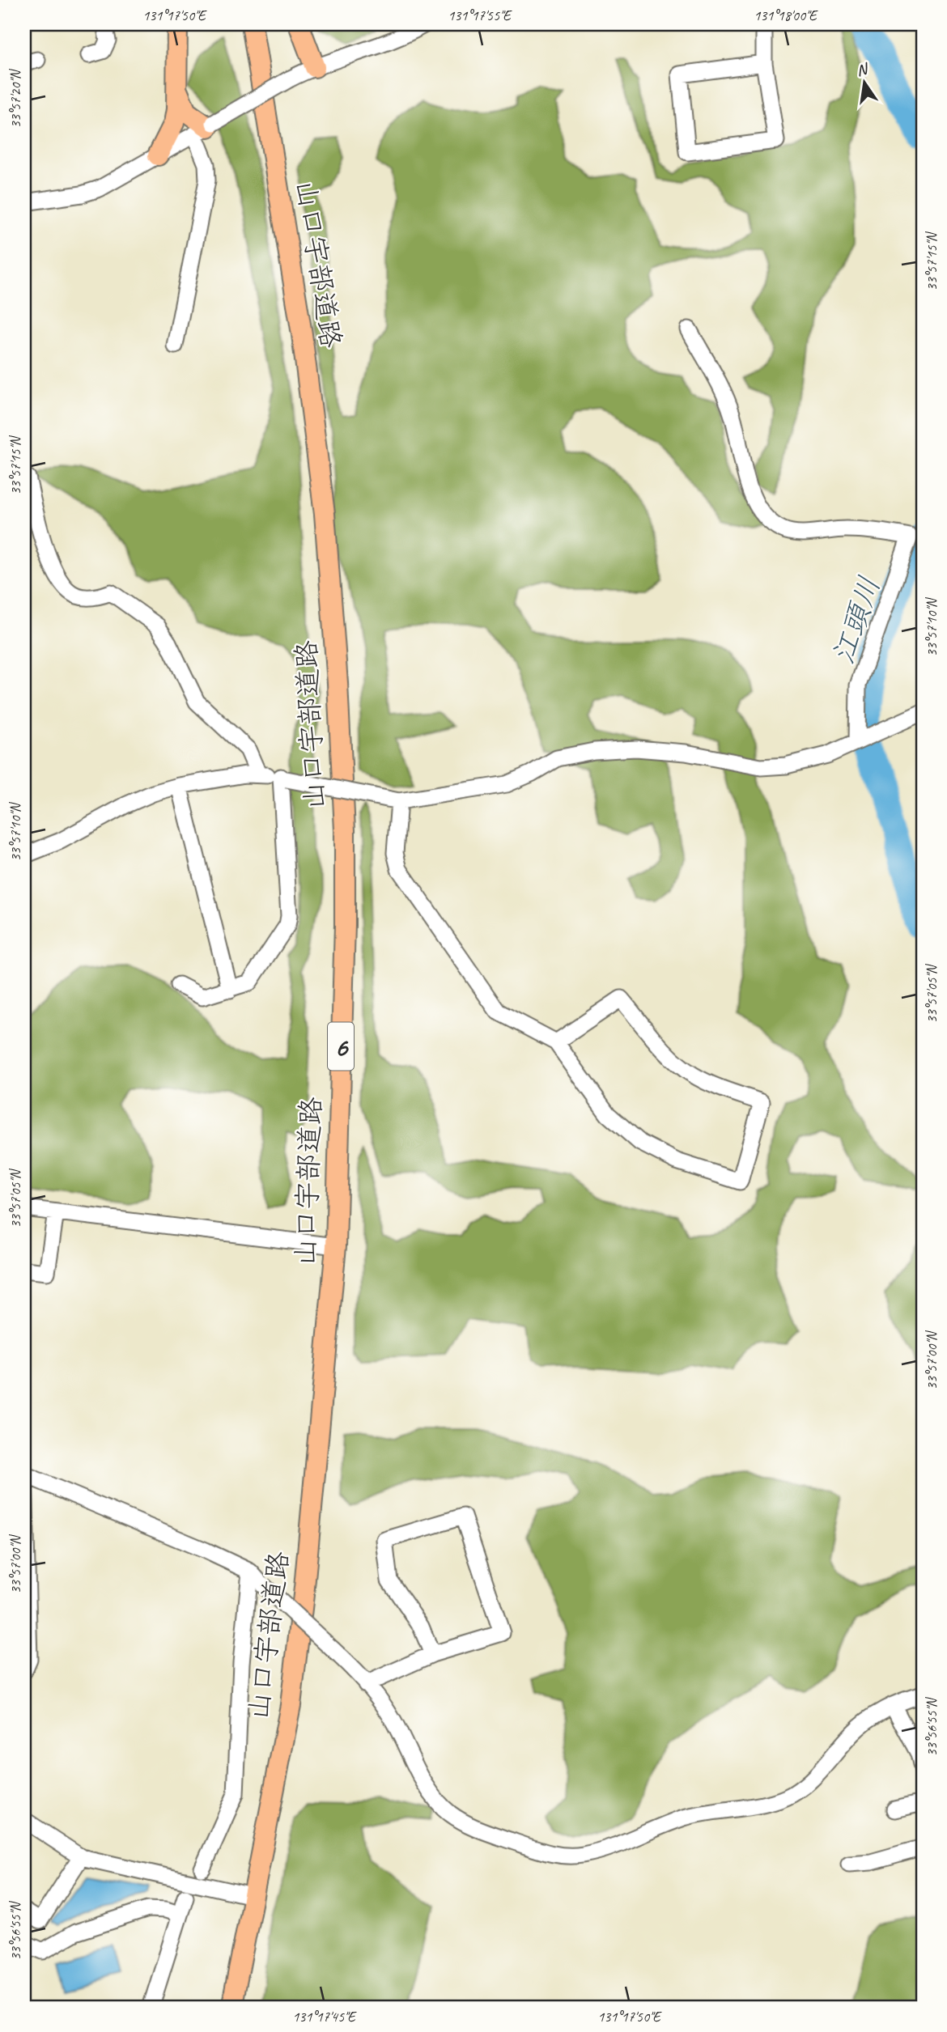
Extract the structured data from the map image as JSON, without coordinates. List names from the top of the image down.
{
  "streets": {
    "main road": ["山口宇部道路", "6"]
  },
  "water": ["江頭川"],
  "north": "top",
  "coordinates": [
    "131°17'50\"E",
    "131°17'55\"E",
    "131°18'00\"E",
    "33°57'20\"N",
    "33°57'15\"N",
    "33°57'10\"N",
    "33°57'05\"N",
    "33°57'00\"N",
    "33°56'55\"N",
    "131°17'45\"E"
  ]
}
